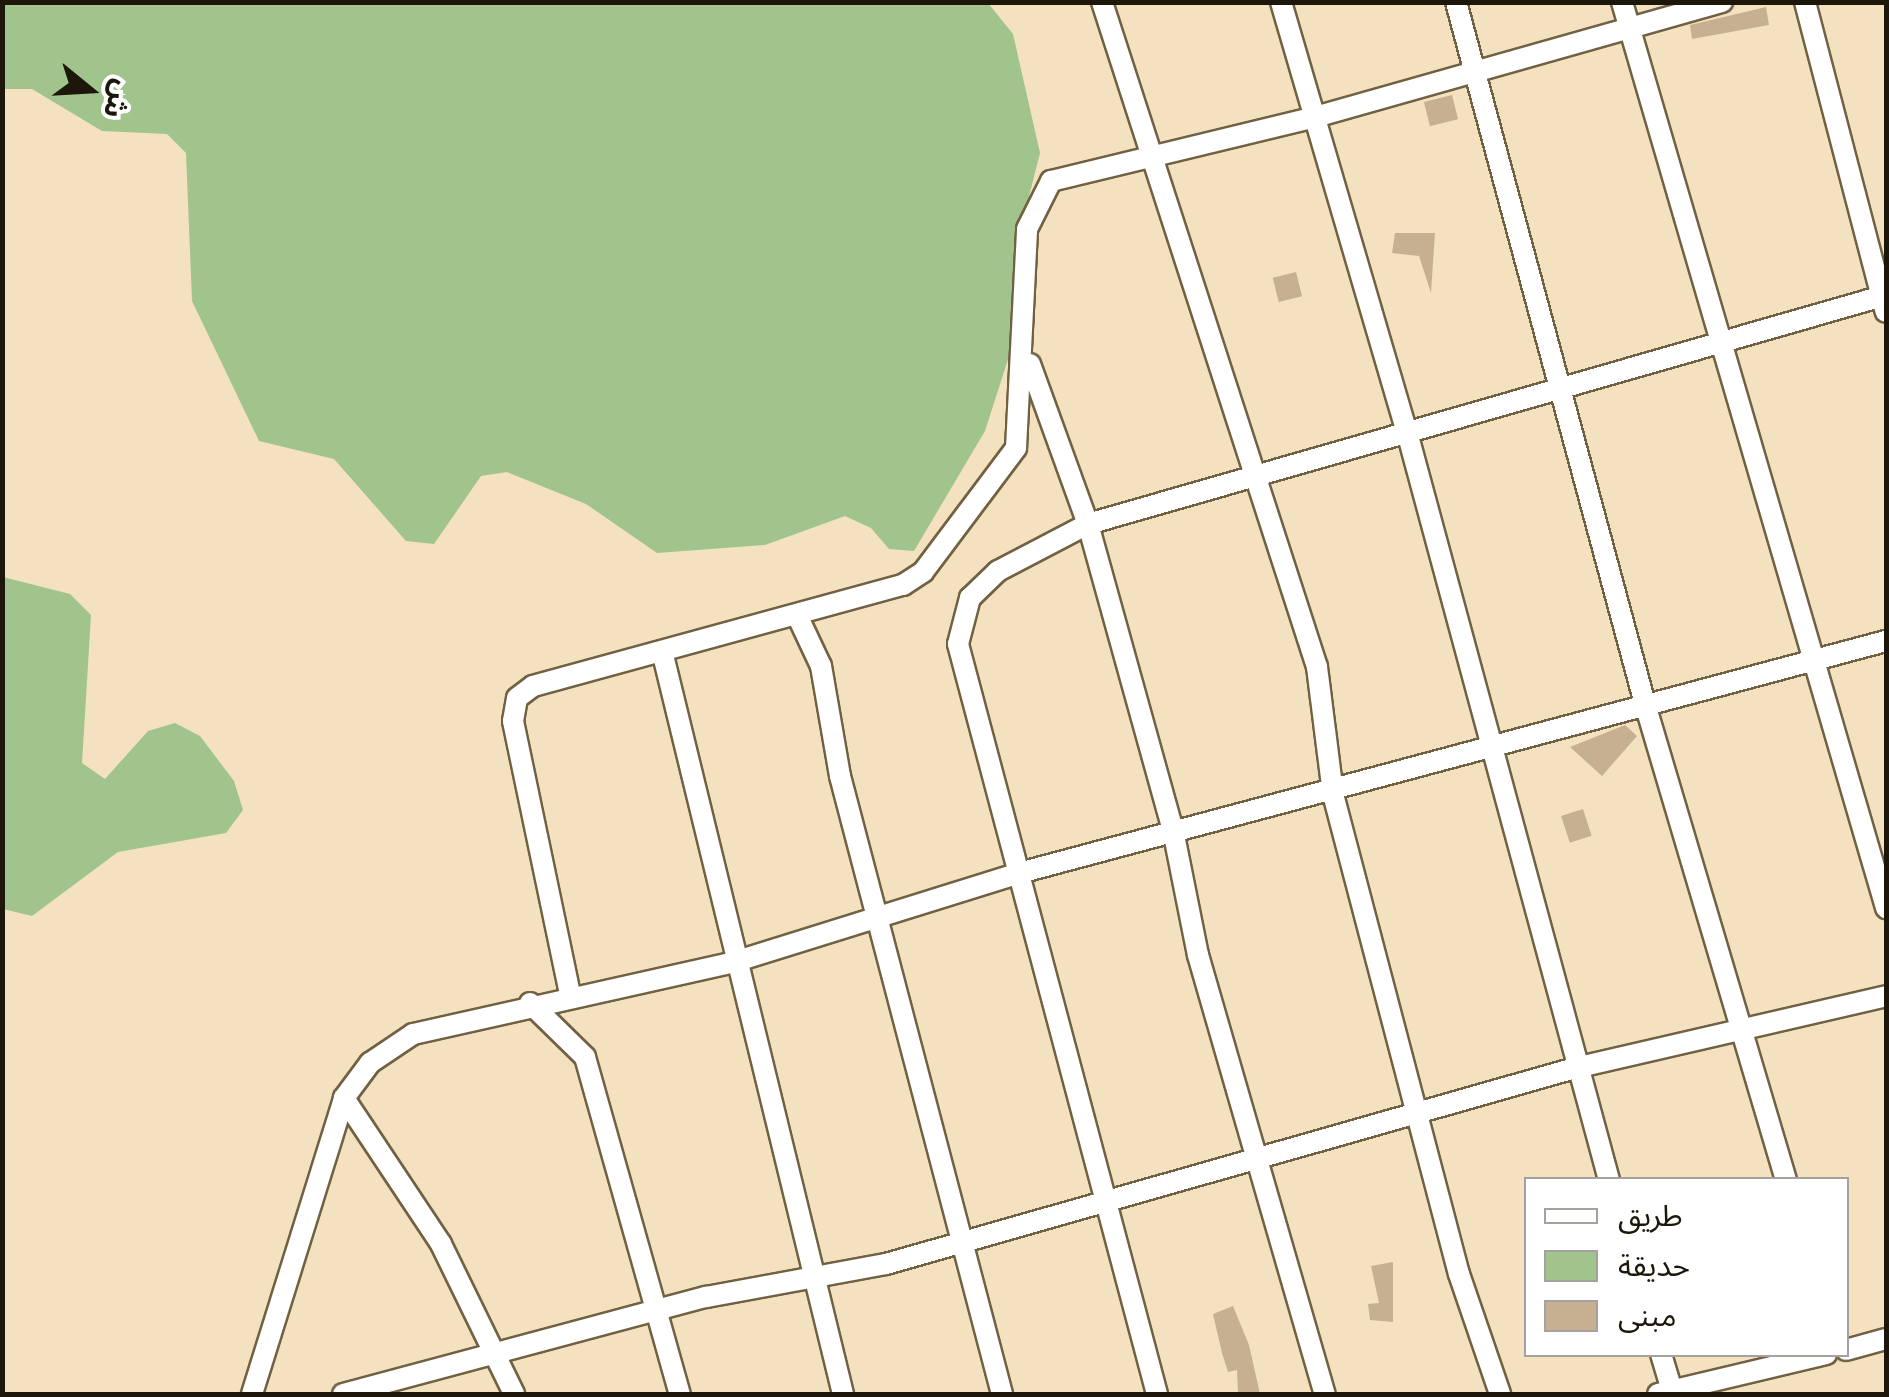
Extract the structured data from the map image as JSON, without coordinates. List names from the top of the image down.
{
  "legend": ["طريق", "حديقة", "مبنى"],
  "north": "right"
}
